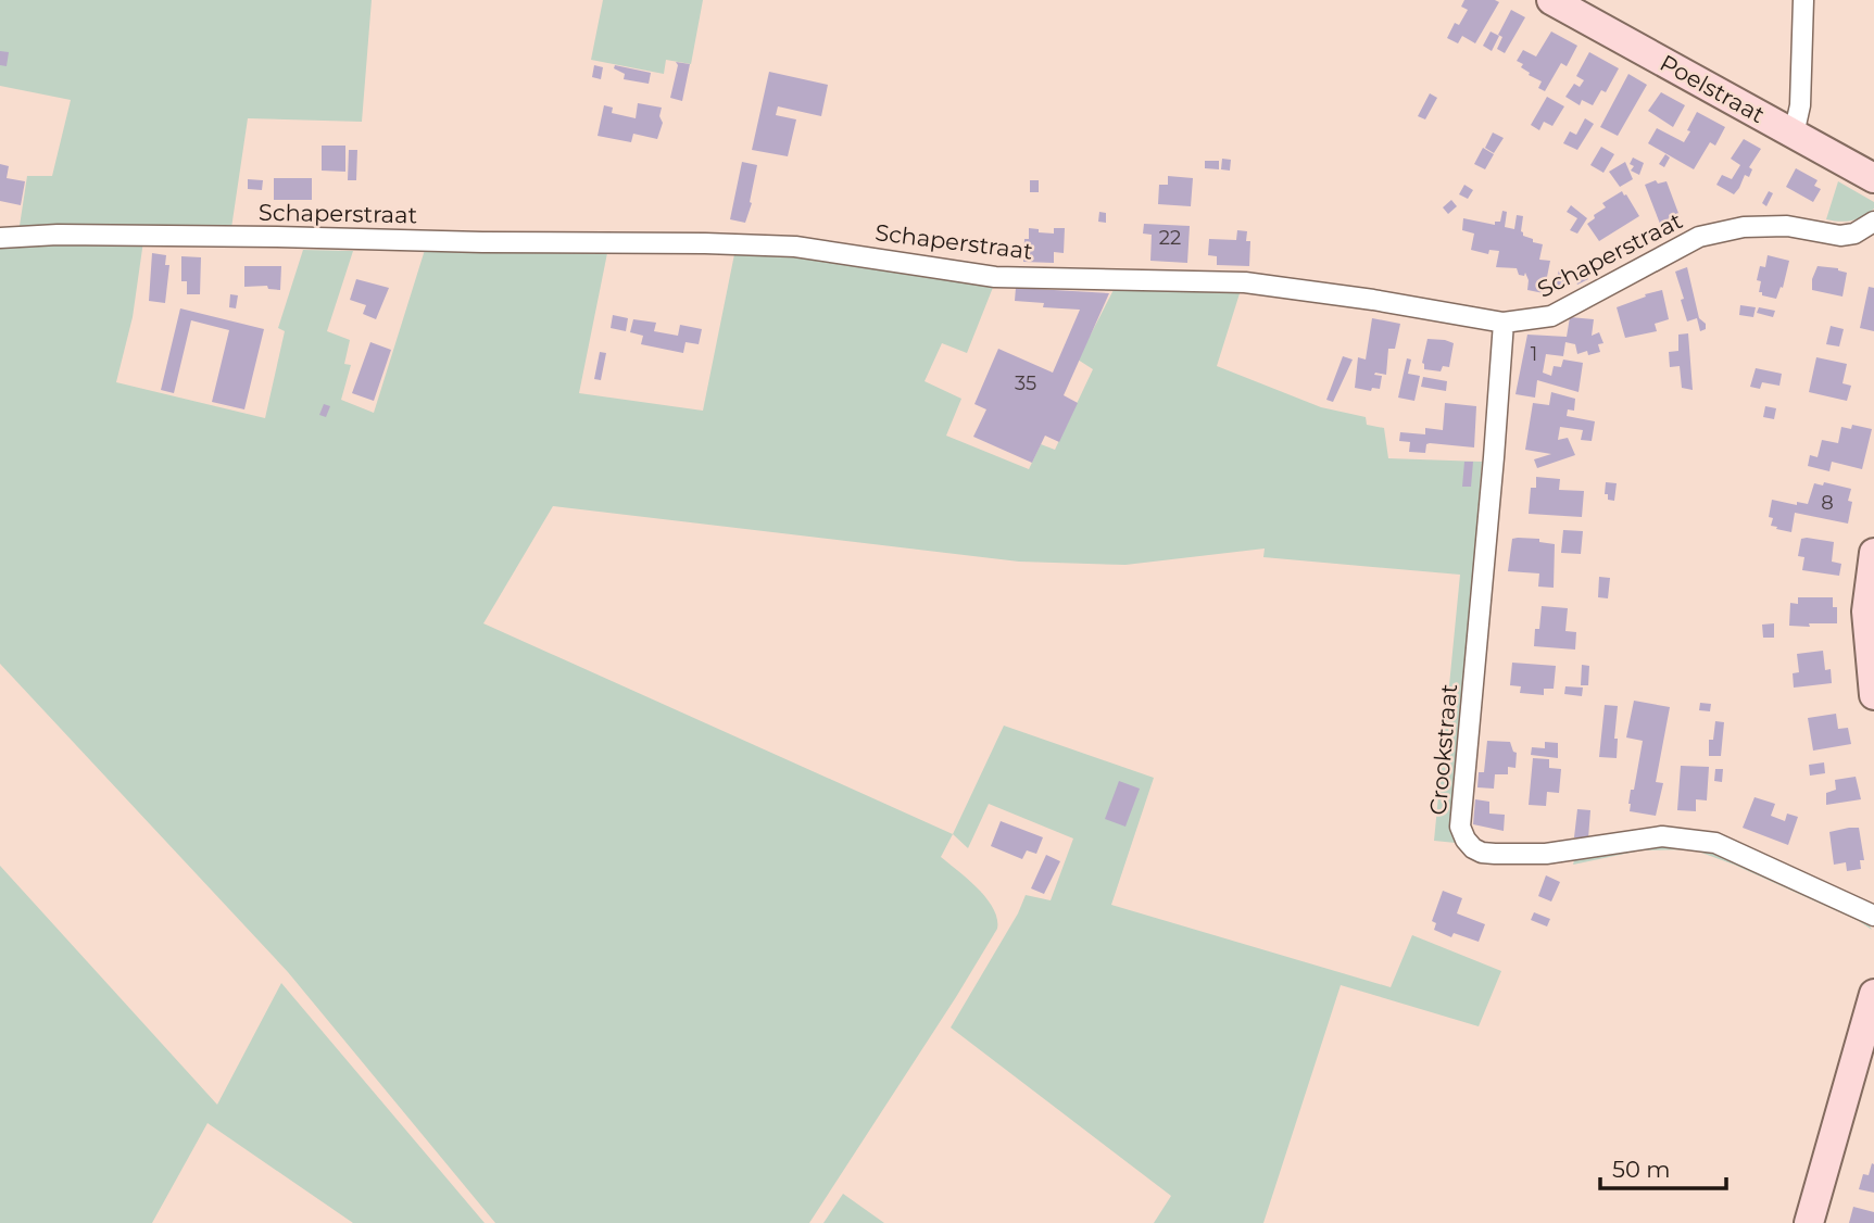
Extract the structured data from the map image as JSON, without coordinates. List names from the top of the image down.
{
  "streets": {
    "street": ["Poelstraat", "Schaperstraat", "Crookstraat"]
  },
  "crossings": [
    ["Schaperstraat", "Crookstraat"]
  ],
  "house_numbers": [
    "22",
    "1",
    "35",
    "8"
  ],
  "scale_bar": "50 m"
}
